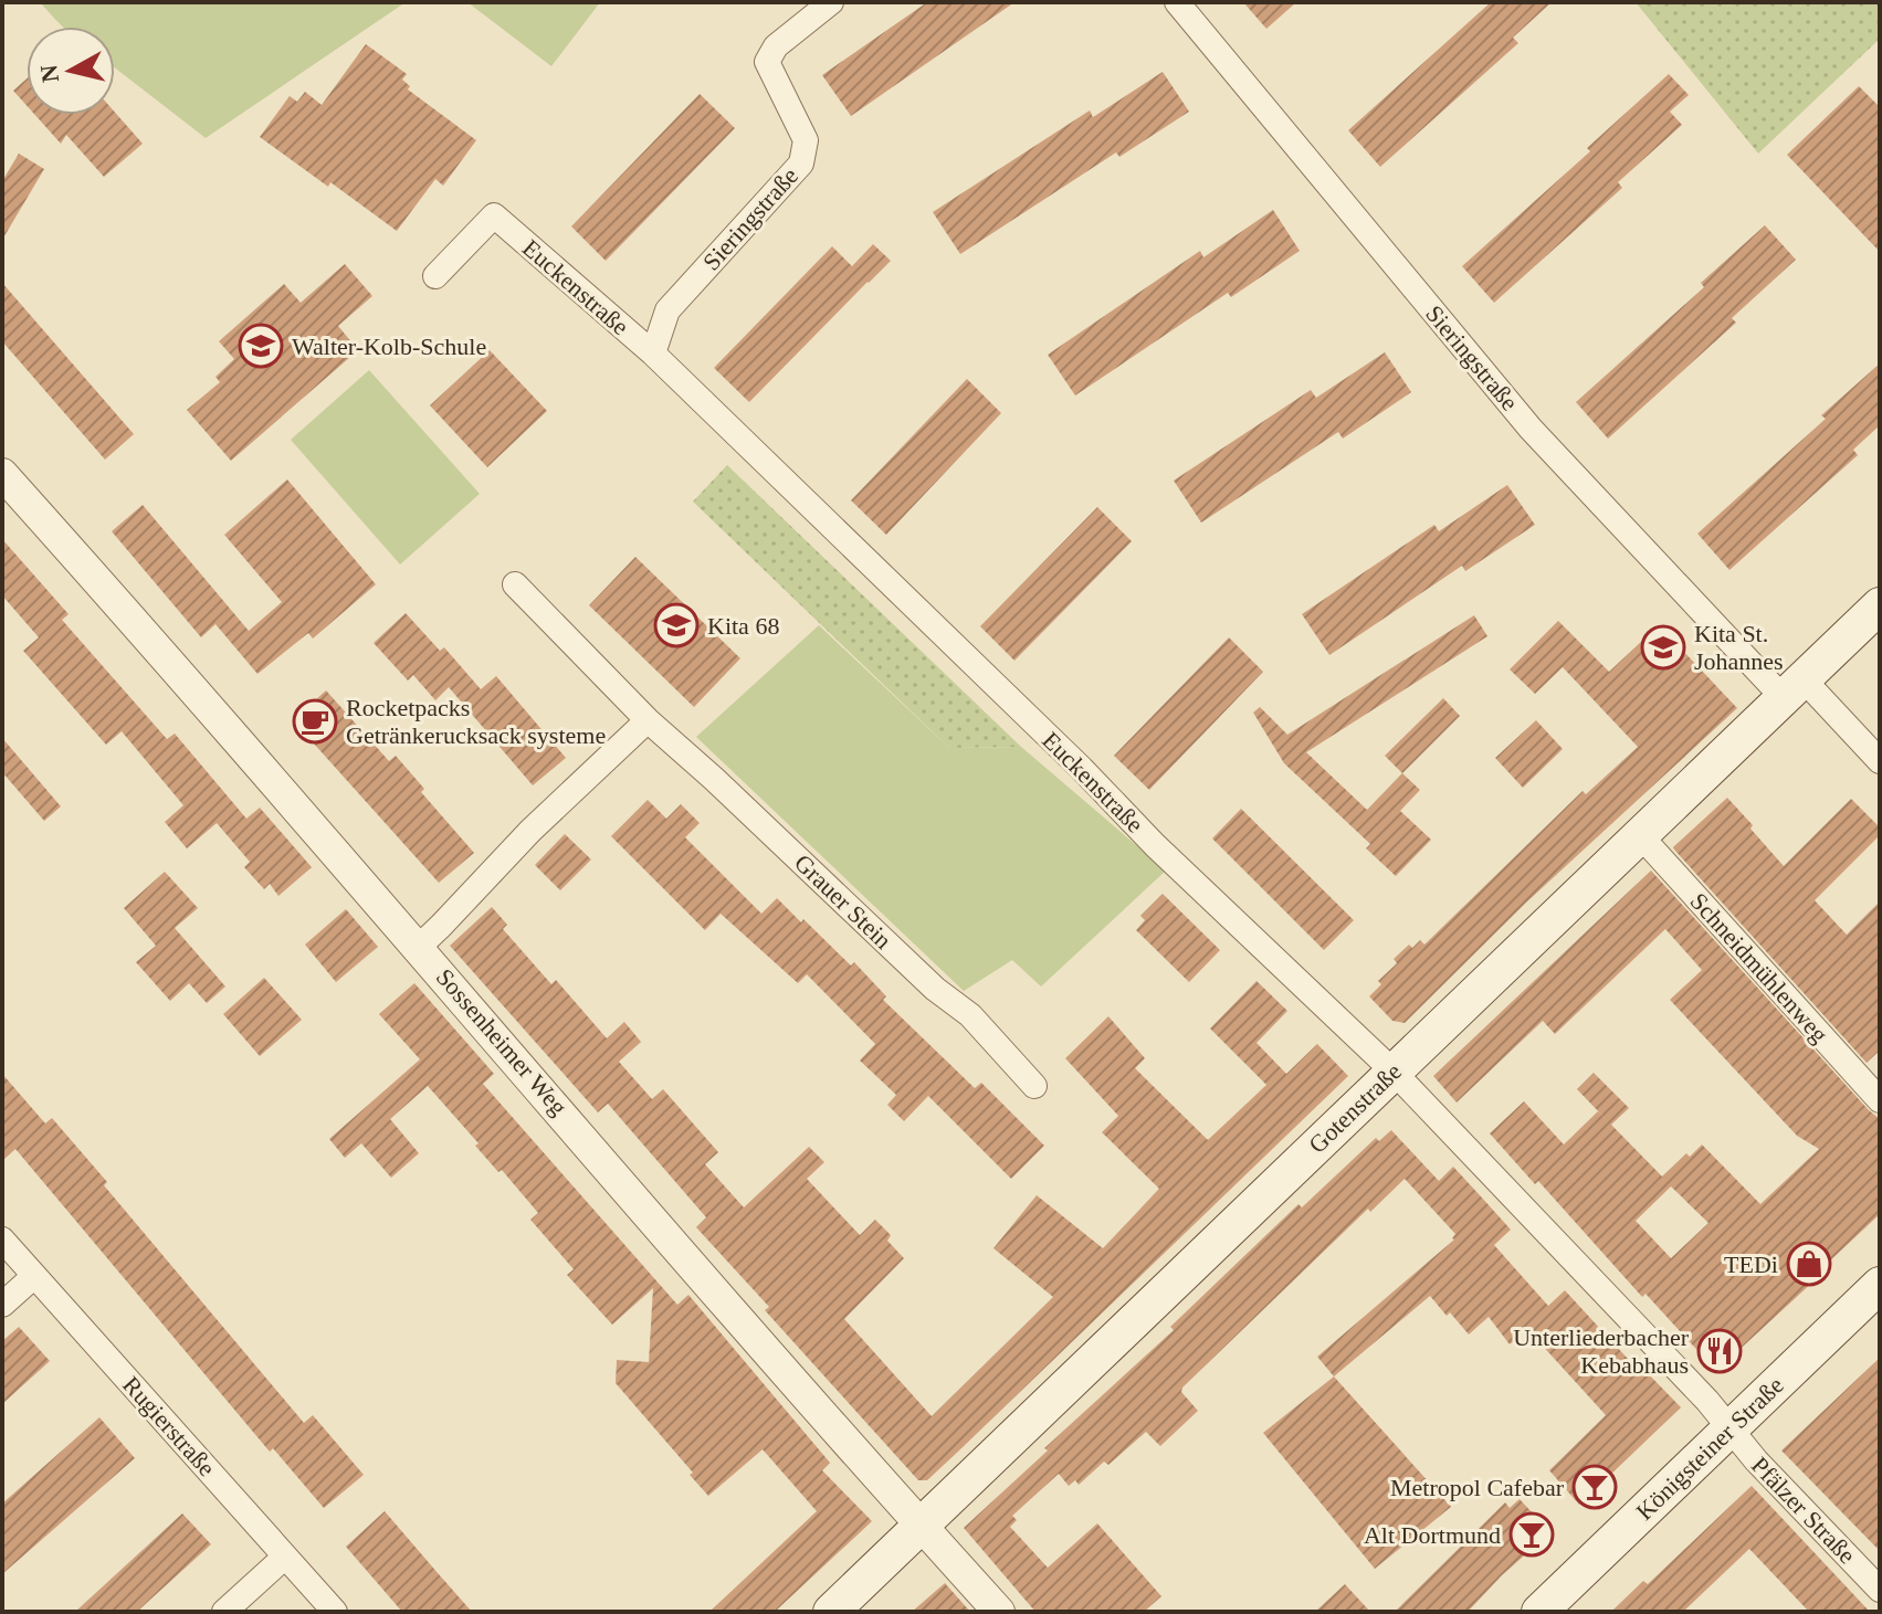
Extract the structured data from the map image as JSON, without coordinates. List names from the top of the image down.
{
  "streets": {
    "main road": ["Gotenstraße", "Königsteiner Straße"],
    "street": [
      "Sieringstraße",
      "Euckenstraße",
      "Grauer Stein",
      "Schneidmühlenweg",
      "Sossenheimer Weg",
      "Rugierstraße",
      "Pfälzer Straße"
    ]
  },
  "crossings": [
    ["Sieringstraße", "Euckenstraße"],
    ["Sieringstraße", "Gotenstraße"],
    ["Euckenstraße", "Gotenstraße"],
    ["Euckenstraße", "Königsteiner Straße"],
    ["Euckenstraße", "Pfälzer Straße"],
    ["Schneidmühlenweg", "Gotenstraße"],
    ["Sossenheimer Weg", "Gotenstraße"],
    ["Königsteiner Straße", "Pfälzer Straße"]
  ],
  "places": {
    "school or university": ["Walter-Kolb-Schule", "Kita 68", "Kita St. Johannes"],
    "cafe": ["Rocketpacks Getränkerucksack systeme"],
    "shop": ["TEDi"],
    "restaurant": ["Unterliederbacher Kebabhaus"],
    "bar": ["Metropol Cafebar", "Alt Dortmund"]
  },
  "north": "left"
}
